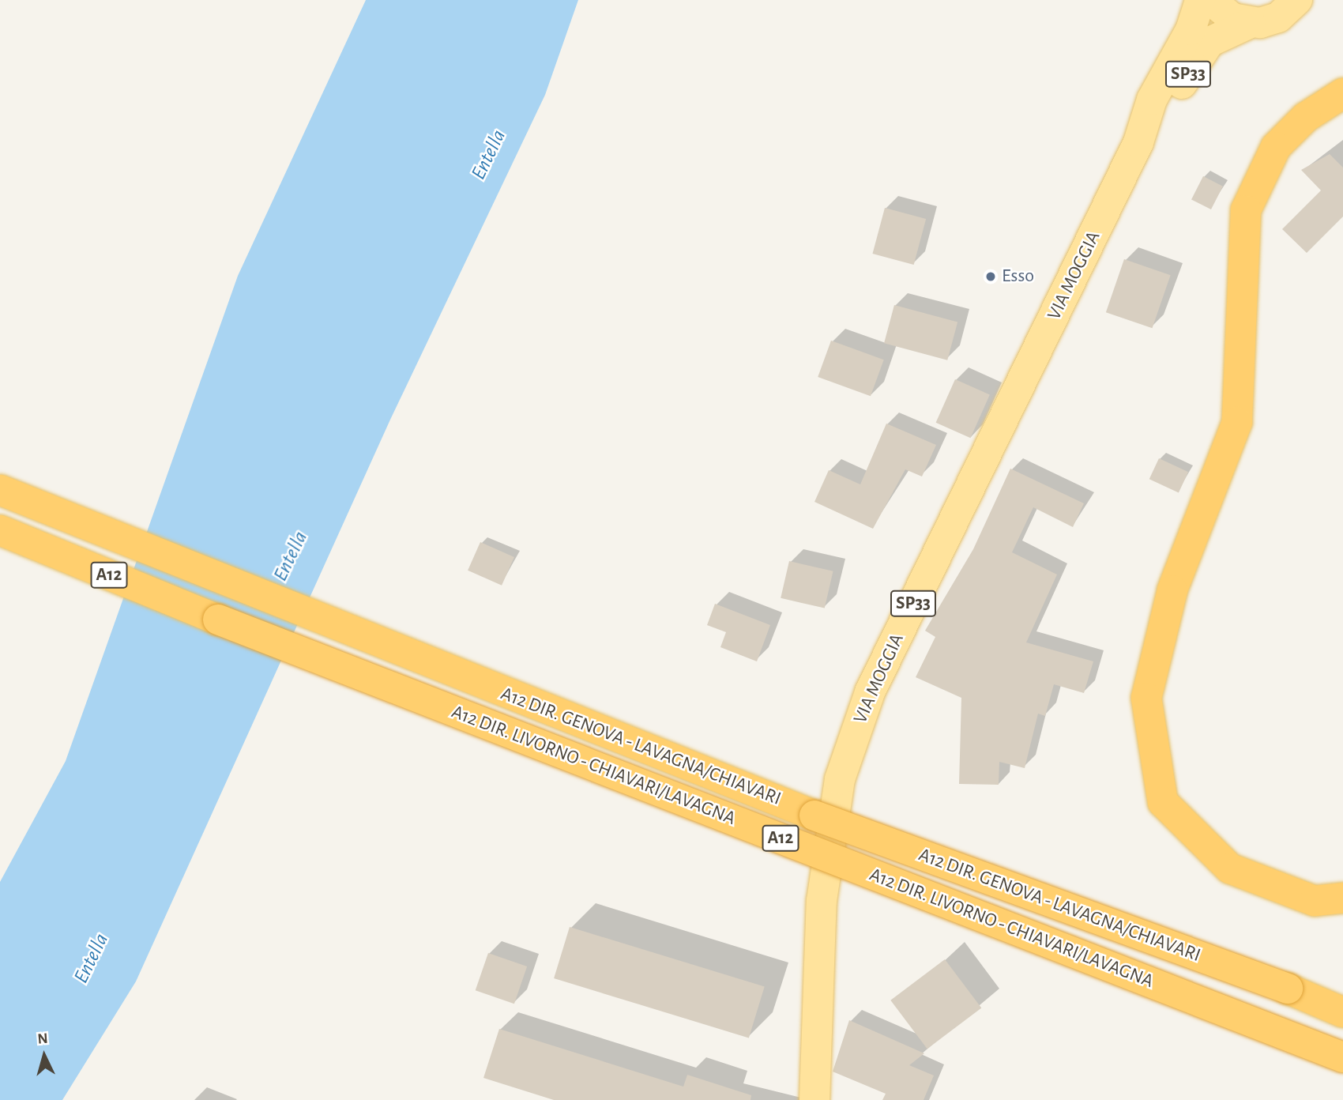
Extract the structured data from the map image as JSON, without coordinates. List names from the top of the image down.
{
  "streets": {
    "highway": ["A12", "A12 DIR. GENOVA - LAVAGNA/CHIAVARI", "A12 DIR. LIVORNO - CHIAVARI/LAVAGNA"],
    "main road": ["SP33", "VIA MOGGIA"]
  },
  "crossings": [
    ["A12", "A12 DIR. GENOVA - LAVAGNA/CHIAVARI"]
  ],
  "water": ["Entella"],
  "places": ["Esso"],
  "north": "top"
}
